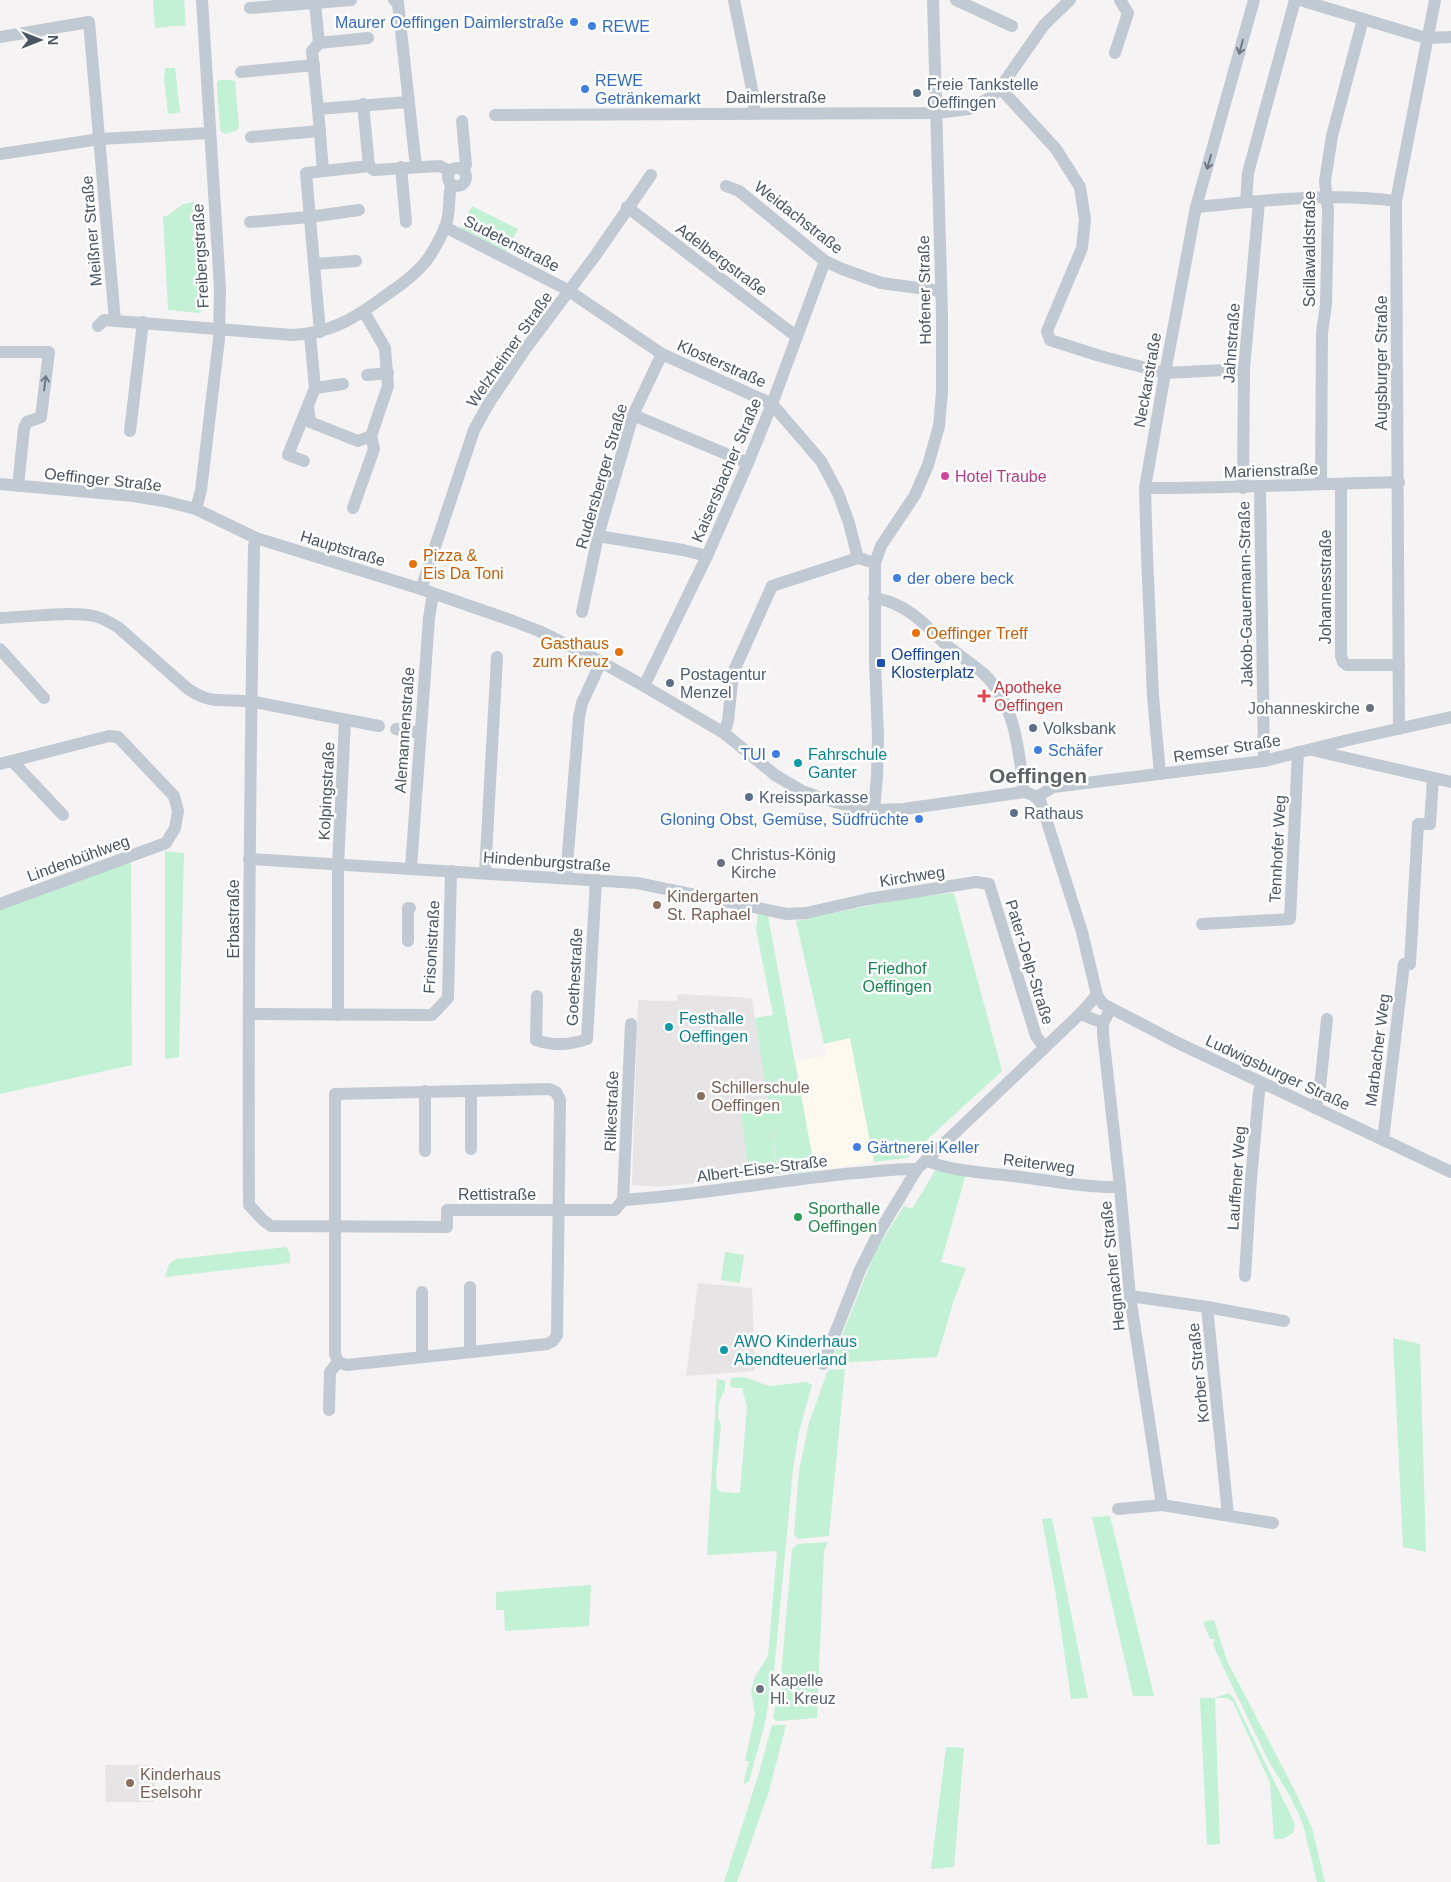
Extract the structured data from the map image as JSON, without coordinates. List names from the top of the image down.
{
  "streets": {
    "street": [
      "Daimlerstraße",
      "Weidachstraße",
      "Meißner Straße",
      "Sudetenstraße",
      "Scillawaldstraße",
      "Freibergstraße",
      "Adelbergstraße",
      "Hofener Straße",
      "Jahnstraße",
      "Welzheimer Straße",
      "Klosterstraße",
      "Augsburger Straße",
      "Neckarstraße",
      "Kaisersbacher Straße",
      "Marienstraße",
      "Rudersberger Straße",
      "Oeffinger Straße",
      "Hauptstraße",
      "Johannesstraße",
      "Jakob-Gauermann-Straße",
      "Alemannenstraße",
      "Remser Straße",
      "Kolpingstraße",
      "Tennhofer Weg",
      "Lindenbühlweg",
      "Hindenburgstraße",
      "Kirchweg",
      "Erbastraße",
      "Frisonistraße",
      "Pater-Delp-Straße",
      "Goethestraße",
      "Marbacher Weg",
      "Ludwigsburger Straße",
      "Rilkestraße",
      "Reiterweg",
      "Albert-Eise-Straße",
      "Lauffener Weg",
      "Rettistraße",
      "Hegnacher Straße",
      "Korber Straße"
    ]
  },
  "crossings": [
    ["Daimlerstraße", "Hofener Straße"],
    ["Weidachstraße", "Hofener Straße"],
    ["Weidachstraße", "Kaisersbacher Straße"],
    ["Meißner Straße", "Sudetenstraße"],
    ["Sudetenstraße", "Freibergstraße"],
    ["Sudetenstraße", "Welzheimer Straße"],
    ["Sudetenstraße", "Klosterstraße"],
    ["Scillawaldstraße", "Marienstraße"],
    ["Freibergstraße", "Oeffinger Straße"],
    ["Adelbergstraße", "Welzheimer Straße"],
    ["Adelbergstraße", "Kaisersbacher Straße"],
    ["Jahnstraße", "Marienstraße"],
    ["Welzheimer Straße", "Klosterstraße"],
    ["Welzheimer Straße", "Hauptstraße"],
    ["Klosterstraße", "Kaisersbacher Straße"],
    ["Klosterstraße", "Rudersberger Straße"],
    ["Augsburger Straße", "Marienstraße"],
    ["Augsburger Straße", "Johannesstraße"],
    ["Neckarstraße", "Marienstraße"],
    ["Neckarstraße", "Remser Straße"],
    ["Kaisersbacher Straße", "Hauptstraße"],
    ["Marienstraße", "Johannesstraße"],
    ["Marienstraße", "Jakob-Gauermann-Straße"],
    ["Oeffinger Straße", "Hauptstraße"],
    ["Oeffinger Straße", "Erbastraße"],
    ["Hauptstraße", "Alemannenstraße"],
    ["Hauptstraße", "Erbastraße"],
    ["Jakob-Gauermann-Straße", "Remser Straße"],
    ["Alemannenstraße", "Hindenburgstraße"],
    ["Remser Straße", "Tennhofer Weg"],
    ["Remser Straße", "Marbacher Weg"],
    ["Kolpingstraße", "Hindenburgstraße"],
    ["Hindenburgstraße", "Kirchweg"],
    ["Hindenburgstraße", "Erbastraße"],
    ["Hindenburgstraße", "Frisonistraße"],
    ["Hindenburgstraße", "Goethestraße"],
    ["Kirchweg", "Pater-Delp-Straße"],
    ["Erbastraße", "Frisonistraße"],
    ["Erbastraße", "Rettistraße"],
    ["Marbacher Weg", "Ludwigsburger Straße"],
    ["Ludwigsburger Straße", "Lauffener Weg"],
    ["Rilkestraße", "Albert-Eise-Straße"],
    ["Rilkestraße", "Rettistraße"],
    ["Reiterweg", "Albert-Eise-Straße"],
    ["Reiterweg", "Hegnacher Straße"],
    ["Albert-Eise-Straße", "Rettistraße"],
    ["Hegnacher Straße", "Korber Straße"]
  ],
  "districts": ["Oeffingen"],
  "parks": ["Friedhof Oeffingen"],
  "places": {
    "other": [
      "Maurer Oeffingen Daimlerstraße",
      "REWE",
      "REWE Getränkemarkt",
      "Freie Tankstelle Oeffingen",
      "Hotel Traube",
      "Pizza & Eis Da Toni",
      "der obere beck",
      "Oeffinger Treff",
      "Gasthaus zum Kreuz",
      "Postagentur Menzel",
      "Johanneskirche",
      "Volksbank",
      "Schäfer",
      "TUI",
      "Fahrschule Ganter",
      "Kreissparkasse",
      "Rathaus",
      "Gloning Obst, Gemüse, Südfrüchte",
      "Christus-König Kirche",
      "Kindergarten St. Raphael",
      "Festhalle Oeffingen",
      "Schillerschule Oeffingen",
      "Gärtnerei Keller",
      "Sporthalle Oeffingen",
      "AWO Kinderhaus Abendteuerland",
      "Kapelle Hl. Kreuz",
      "Kinderhaus Eselsohr"
    ],
    "transit": ["Oeffingen Klosterplatz"],
    "health": ["Apotheke Oeffingen"]
  },
  "north": "right"
}
